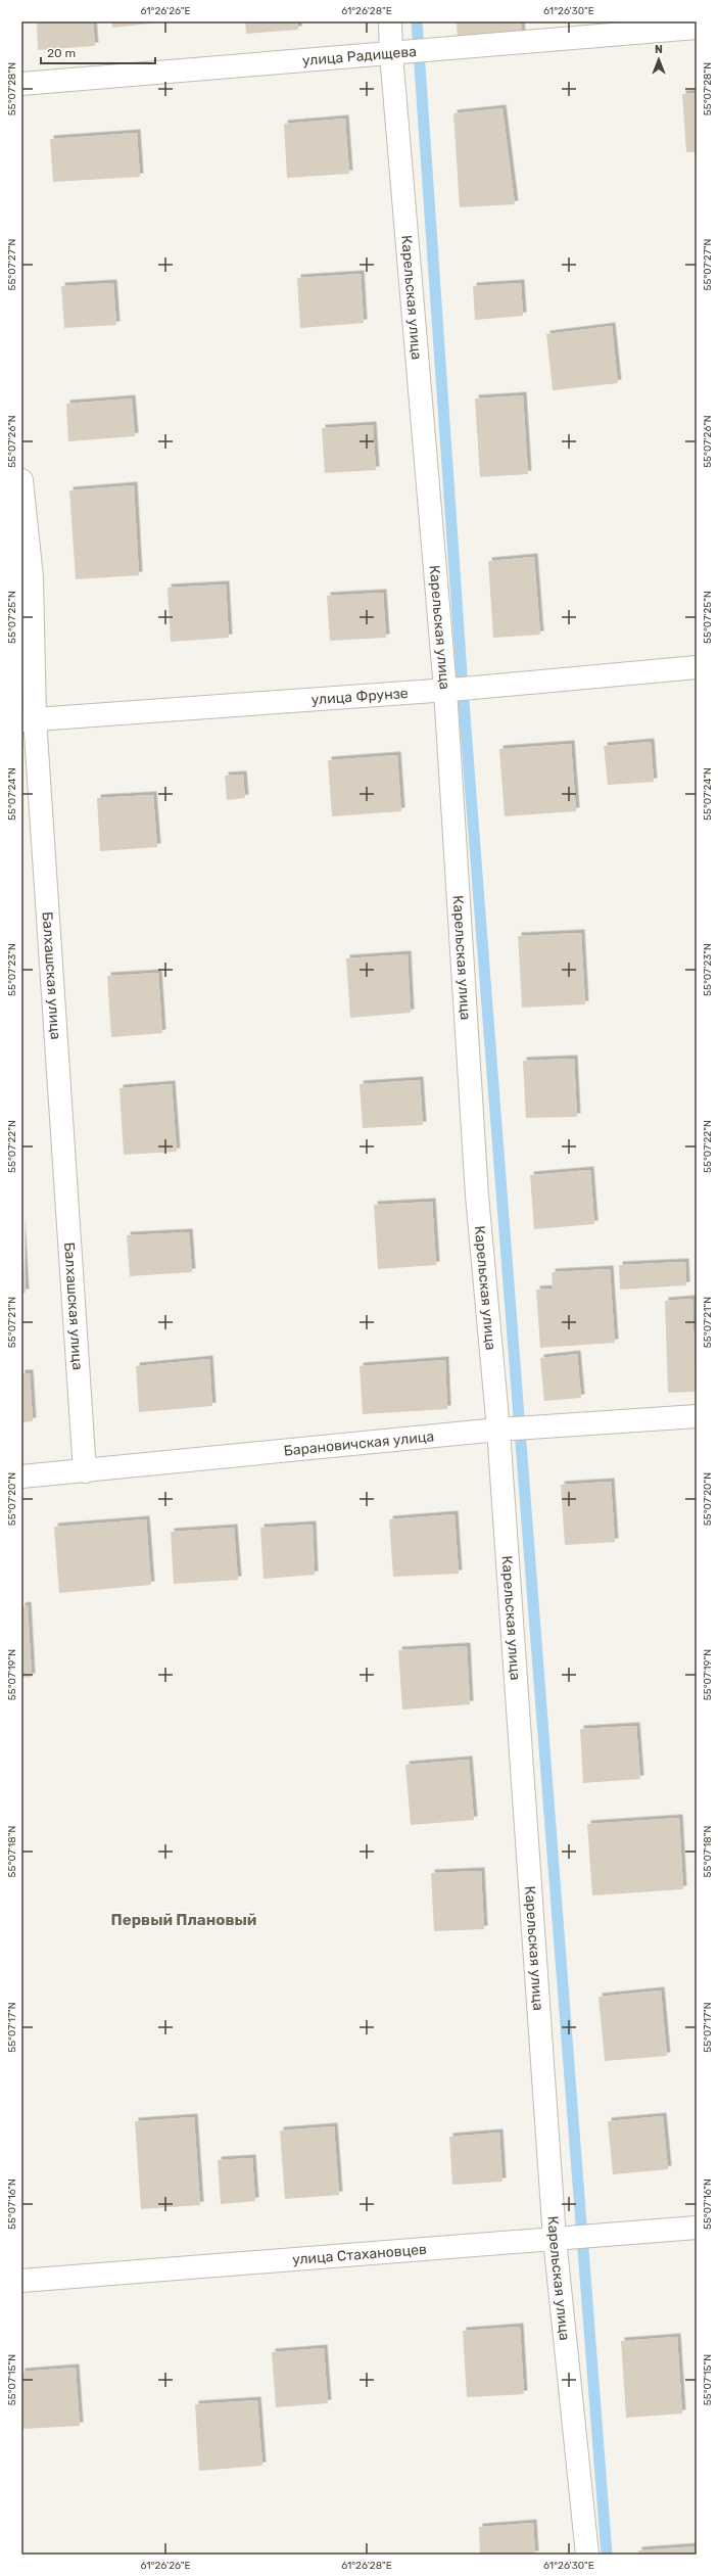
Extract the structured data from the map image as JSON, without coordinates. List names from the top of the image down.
{
  "streets": {
    "street": [
      "улица Радищева",
      "Карельская улица",
      "улица Фрунзе",
      "Балхашская улица",
      "Барановичская улица",
      "улица Стахановцев"
    ]
  },
  "crossings": [
    ["улица Радищева", "Карельская улица"],
    ["Карельская улица", "улица Фрунзе"],
    ["Карельская улица", "Барановичская улица"],
    ["Карельская улица", "улица Стахановцев"],
    ["улица Фрунзе", "Балхашская улица"],
    ["Балхашская улица", "Барановичская улица"]
  ],
  "districts": ["Первый Плановый"],
  "scale_bar": "20 m",
  "north": "top",
  "coordinates": [
    "61°26'26\"E",
    "61°26'28\"E",
    "61°26'30\"E",
    "55°07'28\"N",
    "55°07'27\"N",
    "55°07'26\"N",
    "55°07'25\"N",
    "55°07'24\"N",
    "55°07'23\"N",
    "55°07'22\"N",
    "55°07'21\"N",
    "55°07'20\"N",
    "55°07'19\"N",
    "55°07'18\"N",
    "55°07'17\"N",
    "55°07'16\"N",
    "55°07'15\"N"
  ]
}
